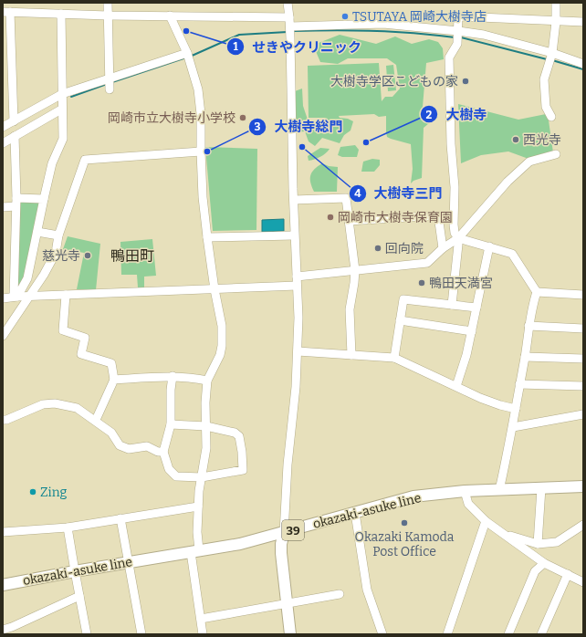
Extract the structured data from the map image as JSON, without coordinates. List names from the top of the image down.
{
  "streets": {
    "main road": ["okazaki-asuke line", "39"]
  },
  "districts": ["鴨田町"],
  "places": [
    "TSUTAYA 岡崎大樹寺店",
    "せきやクリニック",
    "大樹寺学区こどもの家",
    "岡崎市立大樹寺小学校",
    "西光寺",
    "大樹寺",
    "大樹寺三門",
    "大樹寺総門",
    "岡崎市大樹寺保育園",
    "回向院",
    "慈光寺",
    "鴨田天満宮",
    "Zing",
    "Okazaki Kamoda Post Office"
  ]
}
